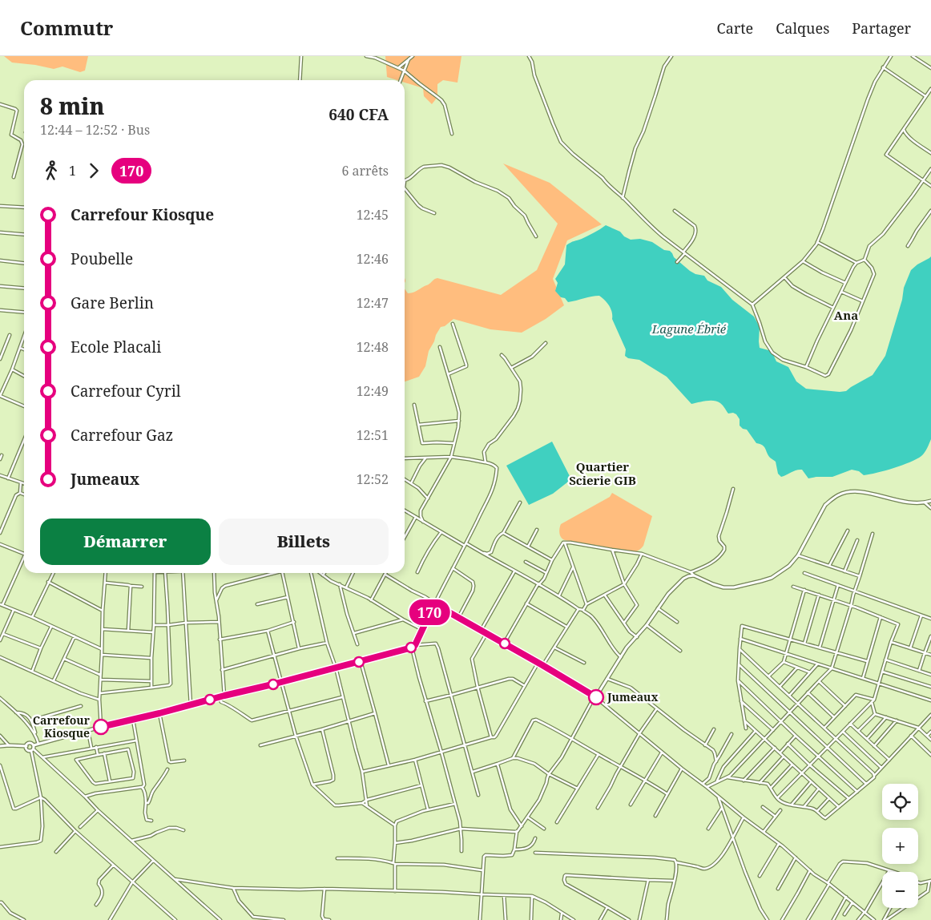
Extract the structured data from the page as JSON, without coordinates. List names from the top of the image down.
{
  "districts": ["Ana", "Quartier Scierie GIB"],
  "water": ["Lagune Ébrié"],
  "places": ["Jumeaux", "Carrefour Kiosque"],
  "lines": ["bus line 170"],
  "page": {
    "header": "Commutr",
    "nav": ["Carte", "Calques", "Partager"],
    "on_map": "170",
    "heading": ["8 min", "12:44 – 12:52 · Bus", "640 CFA"],
    "legs": ["1", "170", "6 arrêts"],
    "list": [
      {
        "name": "Carrefour Kiosque",
        "value": "12:45"
      },
      {
        "name": "Poubelle",
        "value": "12:46"
      },
      {
        "name": "Gare Berlin",
        "value": "12:47"
      },
      {
        "name": "Ecole Placali",
        "value": "12:48"
      },
      {
        "name": "Carrefour Cyril",
        "value": "12:49"
      },
      {
        "name": "Carrefour Gaz",
        "value": "12:51"
      },
      {
        "name": "Jumeaux",
        "value": "12:52"
      }
    ],
    "buttons": ["Démarrer", "Billets"],
    "map_buttons": ["+", "−"]
  }
}
